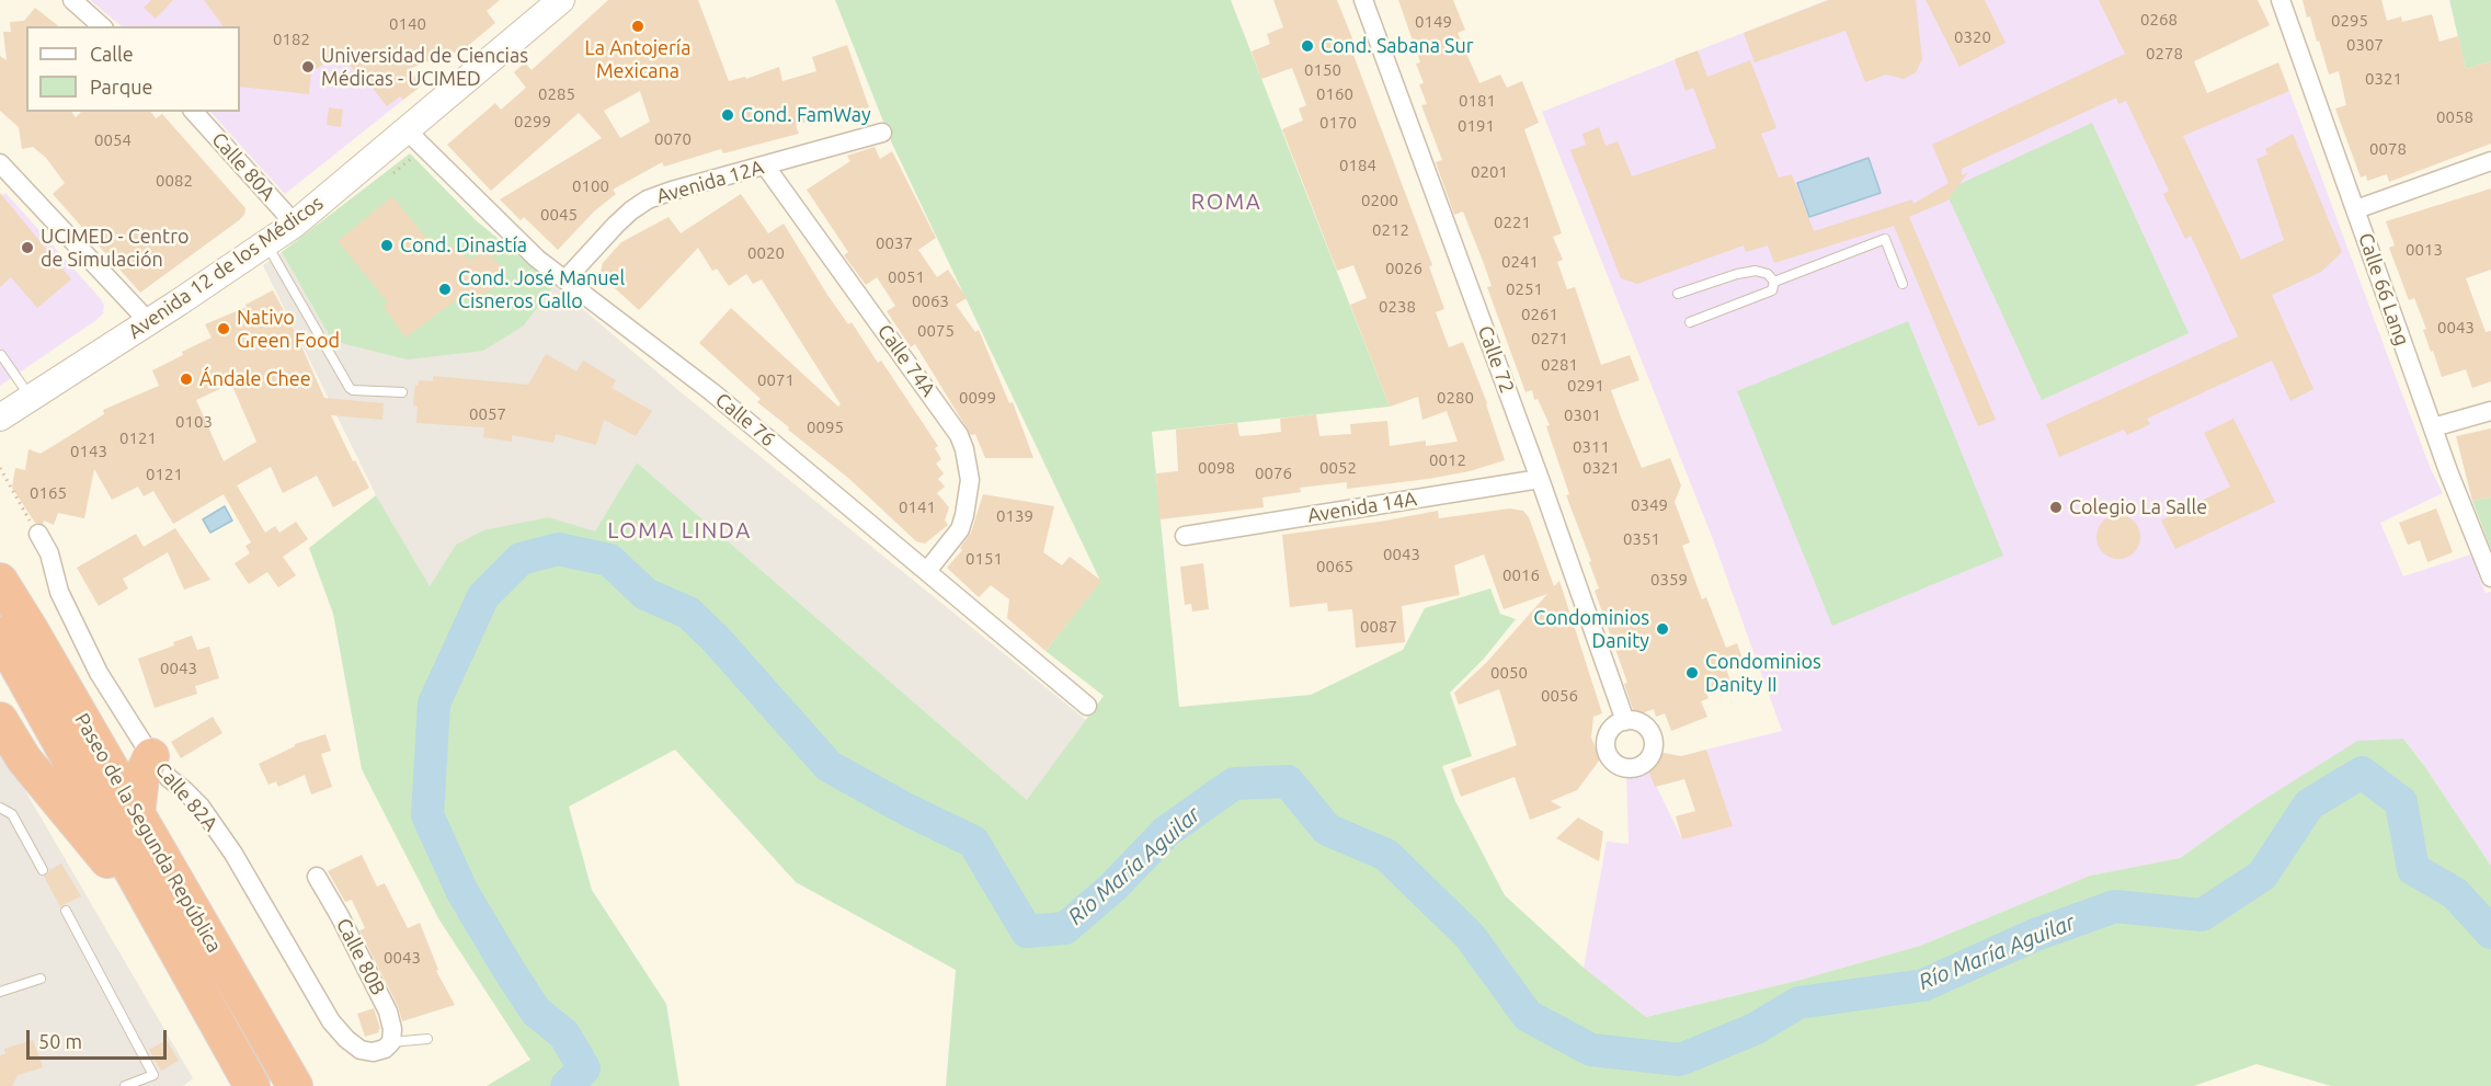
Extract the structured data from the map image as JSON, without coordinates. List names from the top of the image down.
{
  "streets": {
    "highway": ["Paseo de la Segunda República"],
    "main road": ["Avenida 12 de los Médicos"],
    "street": [
      "Calle 80A",
      "Avenida 12A",
      "Calle 66 Lang",
      "Calle 72",
      "Calle 74A",
      "Calle 76",
      "Avenida 14A",
      "Calle 82A",
      "Calle 80B"
    ]
  },
  "crossings": [
    ["Calle 80A", "Avenida 12 de los Médicos"],
    ["Avenida 12A", "Calle 74A"],
    ["Avenida 12A", "Calle 76"],
    ["Avenida 12 de los Médicos", "Calle 76"],
    ["Calle 72", "Avenida 14A"],
    ["Calle 74A", "Calle 76"],
    ["Calle 82A", "Calle 80B"]
  ],
  "districts": ["ROMA", "LOMA LINDA"],
  "water": ["Río María Aguilar"],
  "places": [
    "La Antojería Mexicana",
    "Cond. Sabana Sur",
    "Universidad de Ciencias Médicas - UCIMED",
    "Cond. FamWay",
    "Cond. Dinastía",
    "UCIMED - Centro de Simulación",
    "Cond. José Manuel Cisneros Gallo",
    "Nativo Green Food",
    "Ándale Chee",
    "Colegio La Salle",
    "Condominios Danity",
    "Condominios Danity II"
  ],
  "house_numbers": [
    "0268",
    "0295",
    "0149",
    "0140",
    "0320",
    "0182",
    "0307",
    "0278",
    "0150",
    "0321",
    "0285",
    "0160",
    "0181",
    "0058",
    "0299",
    "0170",
    "0191",
    "0070",
    "0054",
    "0078",
    "0184",
    "0201",
    "0082",
    "0100",
    "0200",
    "0045",
    "0221",
    "0212",
    "0037",
    "0013",
    "0020",
    "0241",
    "0026",
    "0051",
    "0251",
    "0063",
    "0238",
    "0261",
    "0043",
    "0075",
    "0271",
    "0281",
    "0071",
    "0291",
    "0099",
    "0280",
    "0057",
    "0301",
    "0103",
    "0095",
    "0121",
    "0311",
    "0143",
    "0012",
    "0098",
    "0052",
    "0321",
    "0076",
    "0121",
    "0165",
    "0349",
    "0141",
    "0139",
    "0351",
    "0043",
    "0151",
    "0065",
    "0016",
    "0359",
    "0087",
    "0043",
    "0050",
    "0056",
    "0043"
  ],
  "legend": ["Calle", "Parque"],
  "scale_bar": "50 m"
}
